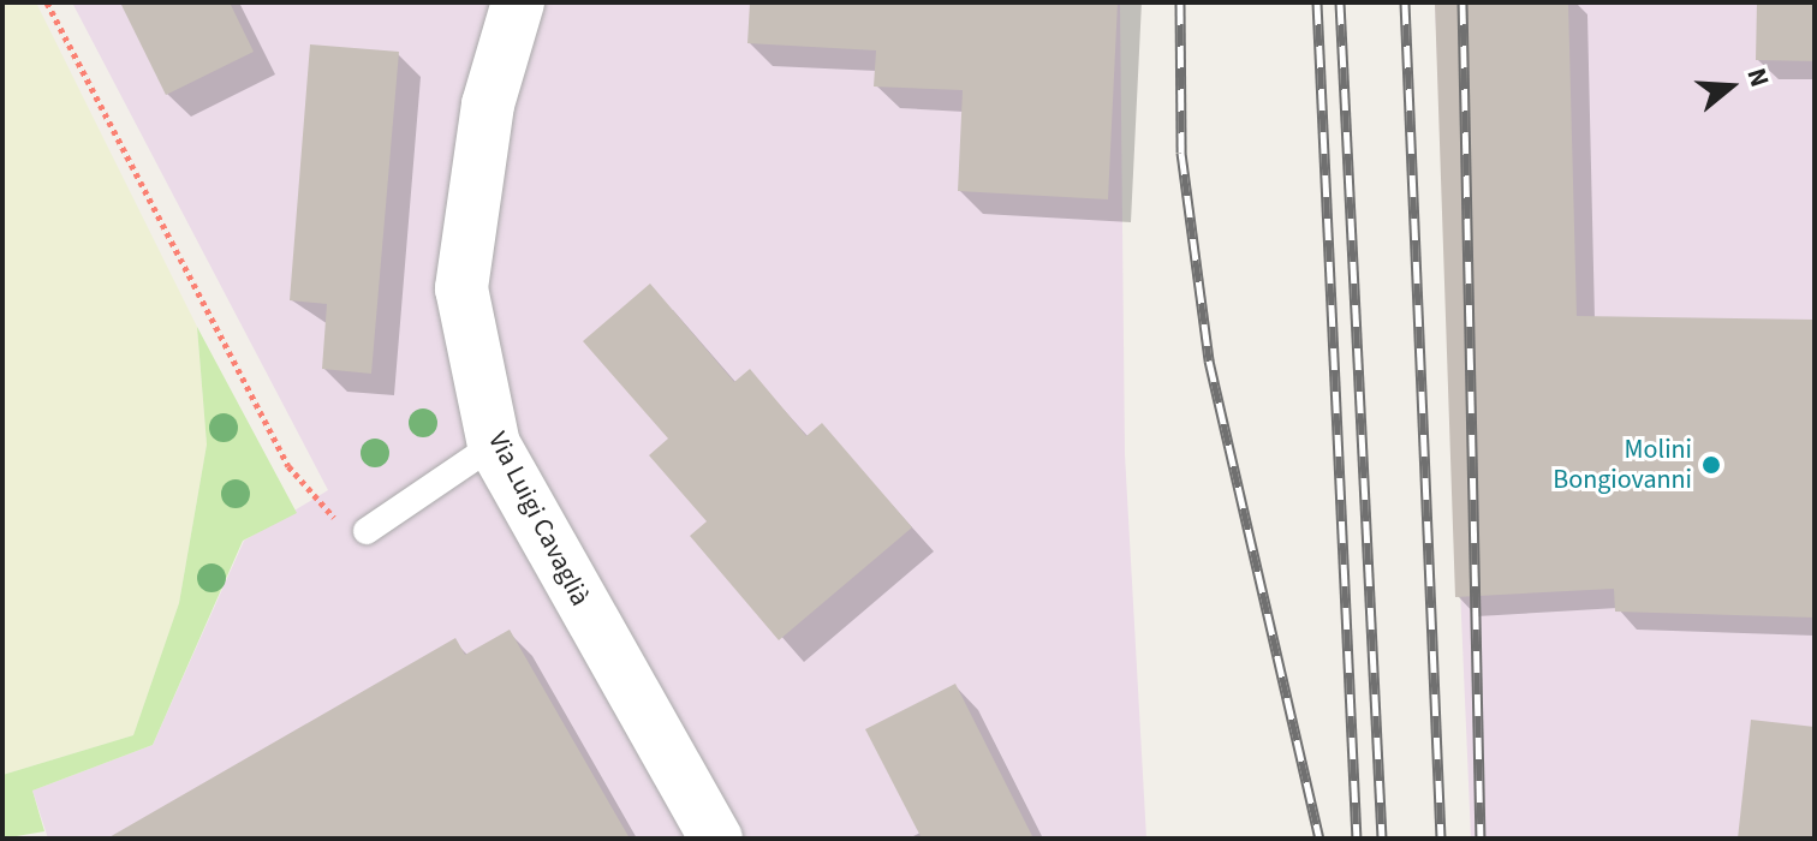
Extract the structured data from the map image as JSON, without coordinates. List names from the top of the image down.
{
  "streets": {
    "street": ["Via Luigi Cavaglià"]
  },
  "places": ["Molini Bongiovanni"],
  "north": "right"
}
